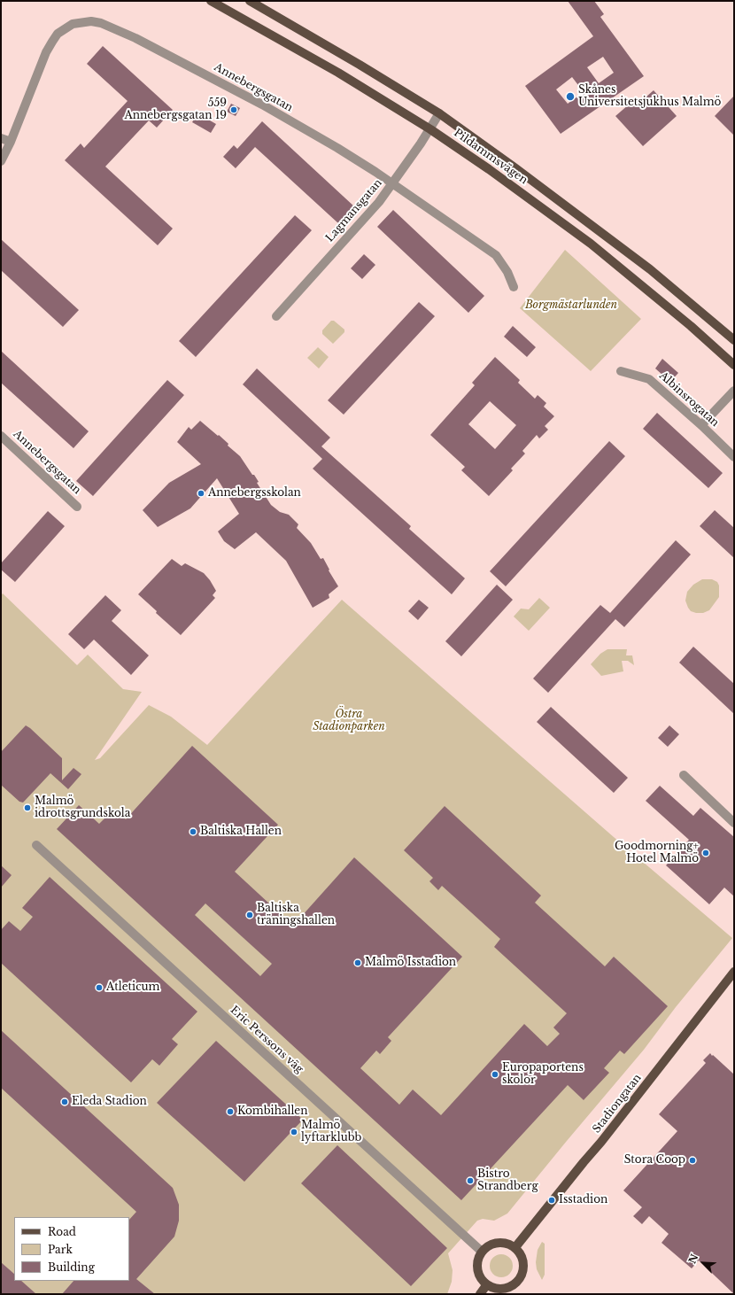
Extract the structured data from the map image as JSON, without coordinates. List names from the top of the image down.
{
  "streets": {
    "main road": ["Pildammsvägen", "Stadiongatan"],
    "street": [
      "Annebergsgatan",
      "Lagmansgatan",
      "Albinsrogatan",
      "Eric Perssons väg"
    ]
  },
  "crossings": [
    ["Annebergsgatan", "Lagmansgatan"],
    ["Pildammsvägen", "Lagmansgatan"],
    ["Eric Perssons väg", "Stadiongatan"]
  ],
  "parks": ["Borgmästarlunden", "Östra Stadionparken"],
  "places": [
    "Skånes Universitetsjukhus Malmö",
    "559 Annebergsgatan 19",
    "Annebergsskolan",
    "Malmö idrottsgrundskola",
    "Baltiska Hallen",
    "Goodmorning+ Hotel Malmö",
    "Baltiska träningshallen",
    "Malmö Isstadion",
    "Atleticum",
    "Europaportens skolor",
    "Eleda Stadion",
    "Kombihallen",
    "Malmö lyftarklubb",
    "Stora Coop",
    "Bistro Strandberg",
    "Isstadion"
  ],
  "legend": ["Road", "Park", "Building"],
  "north": "top left"
}
